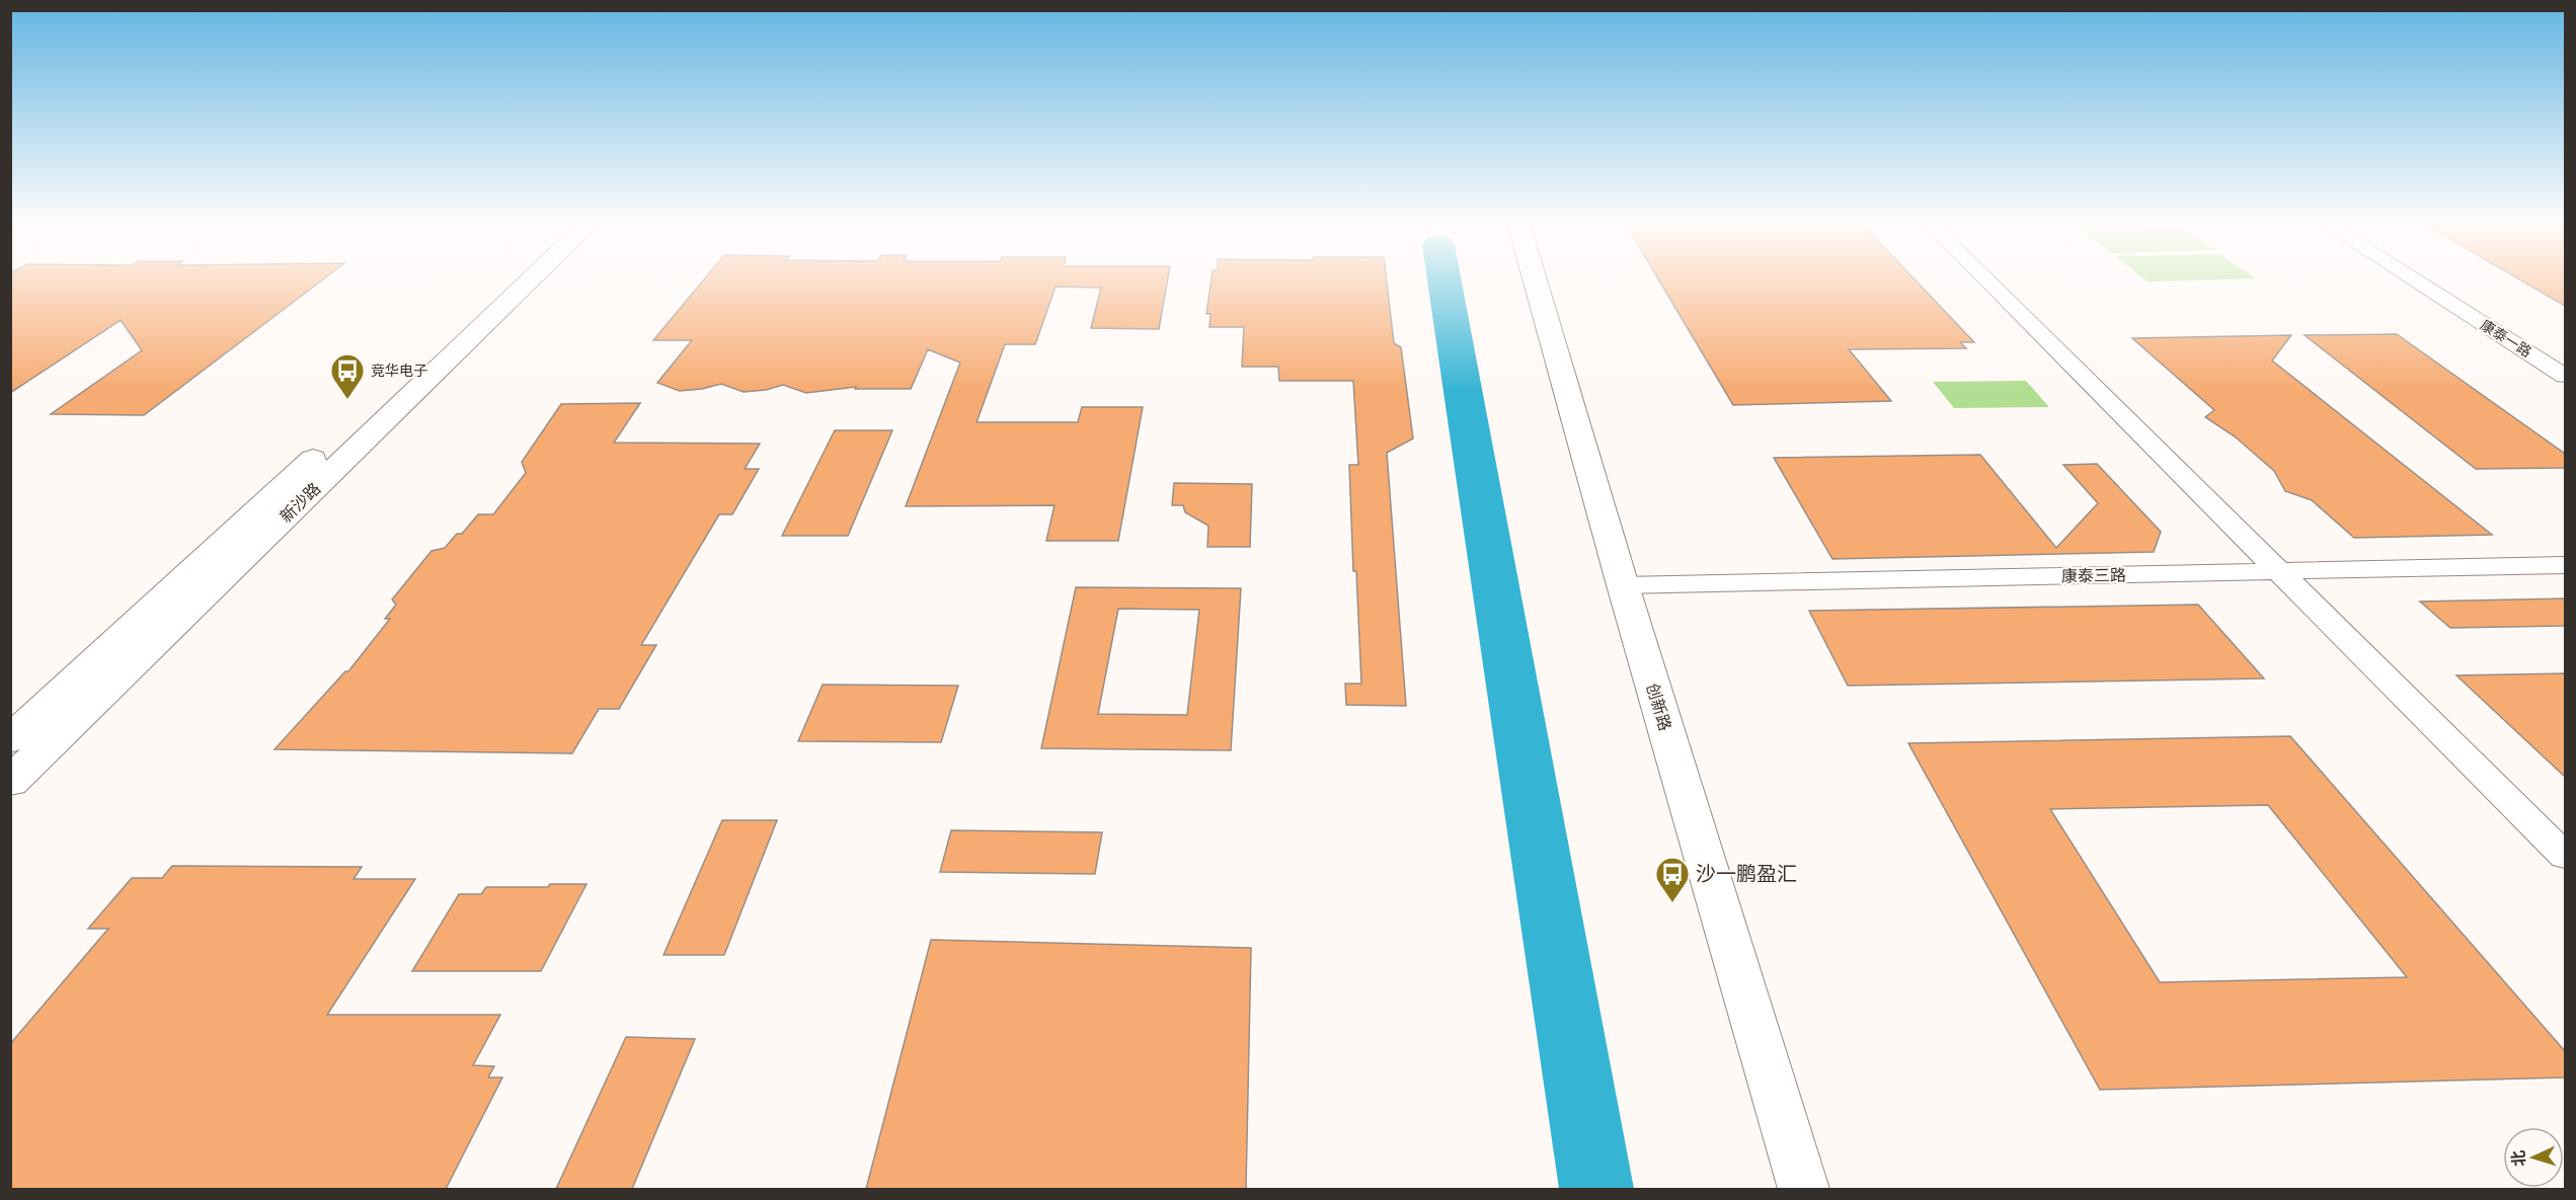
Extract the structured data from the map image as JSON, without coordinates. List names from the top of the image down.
{
  "streets": {
    "main road": ["新沙路", "创新路"],
    "street": ["康泰一路", "康泰三路"]
  },
  "crossings": [
    ["康泰三路", "创新路"]
  ],
  "places": {
    "bus stop": ["竞华电子", "沙一鹏盈汇"]
  },
  "north": "left"
}
